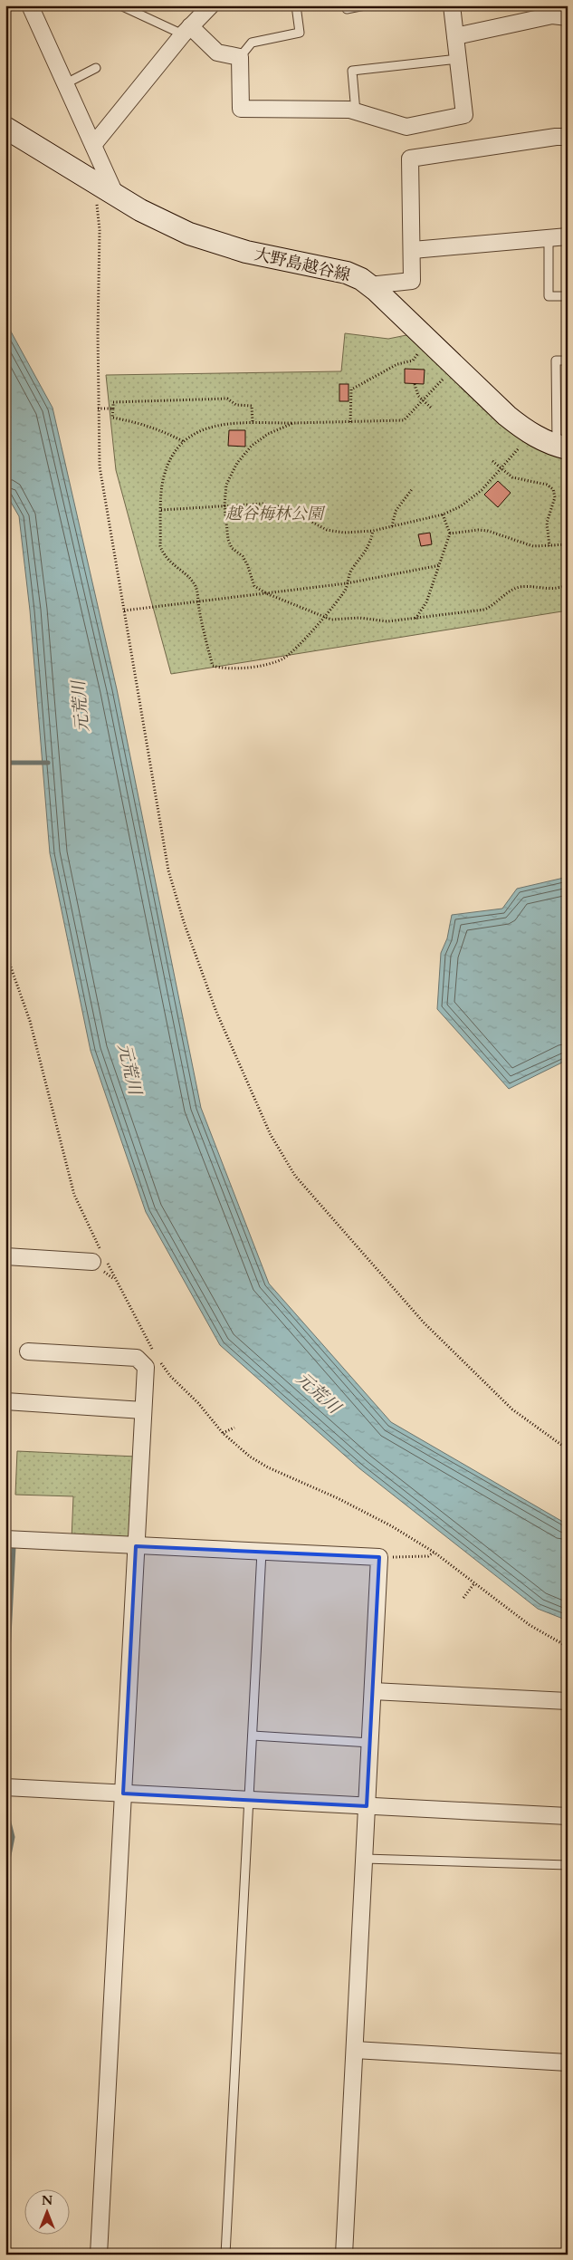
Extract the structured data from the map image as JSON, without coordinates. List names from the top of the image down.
{
  "streets": {
    "main road": ["大野島越谷線"]
  },
  "water": ["元荒川"],
  "parks": ["越谷梅林公園"],
  "north": "top"
}
